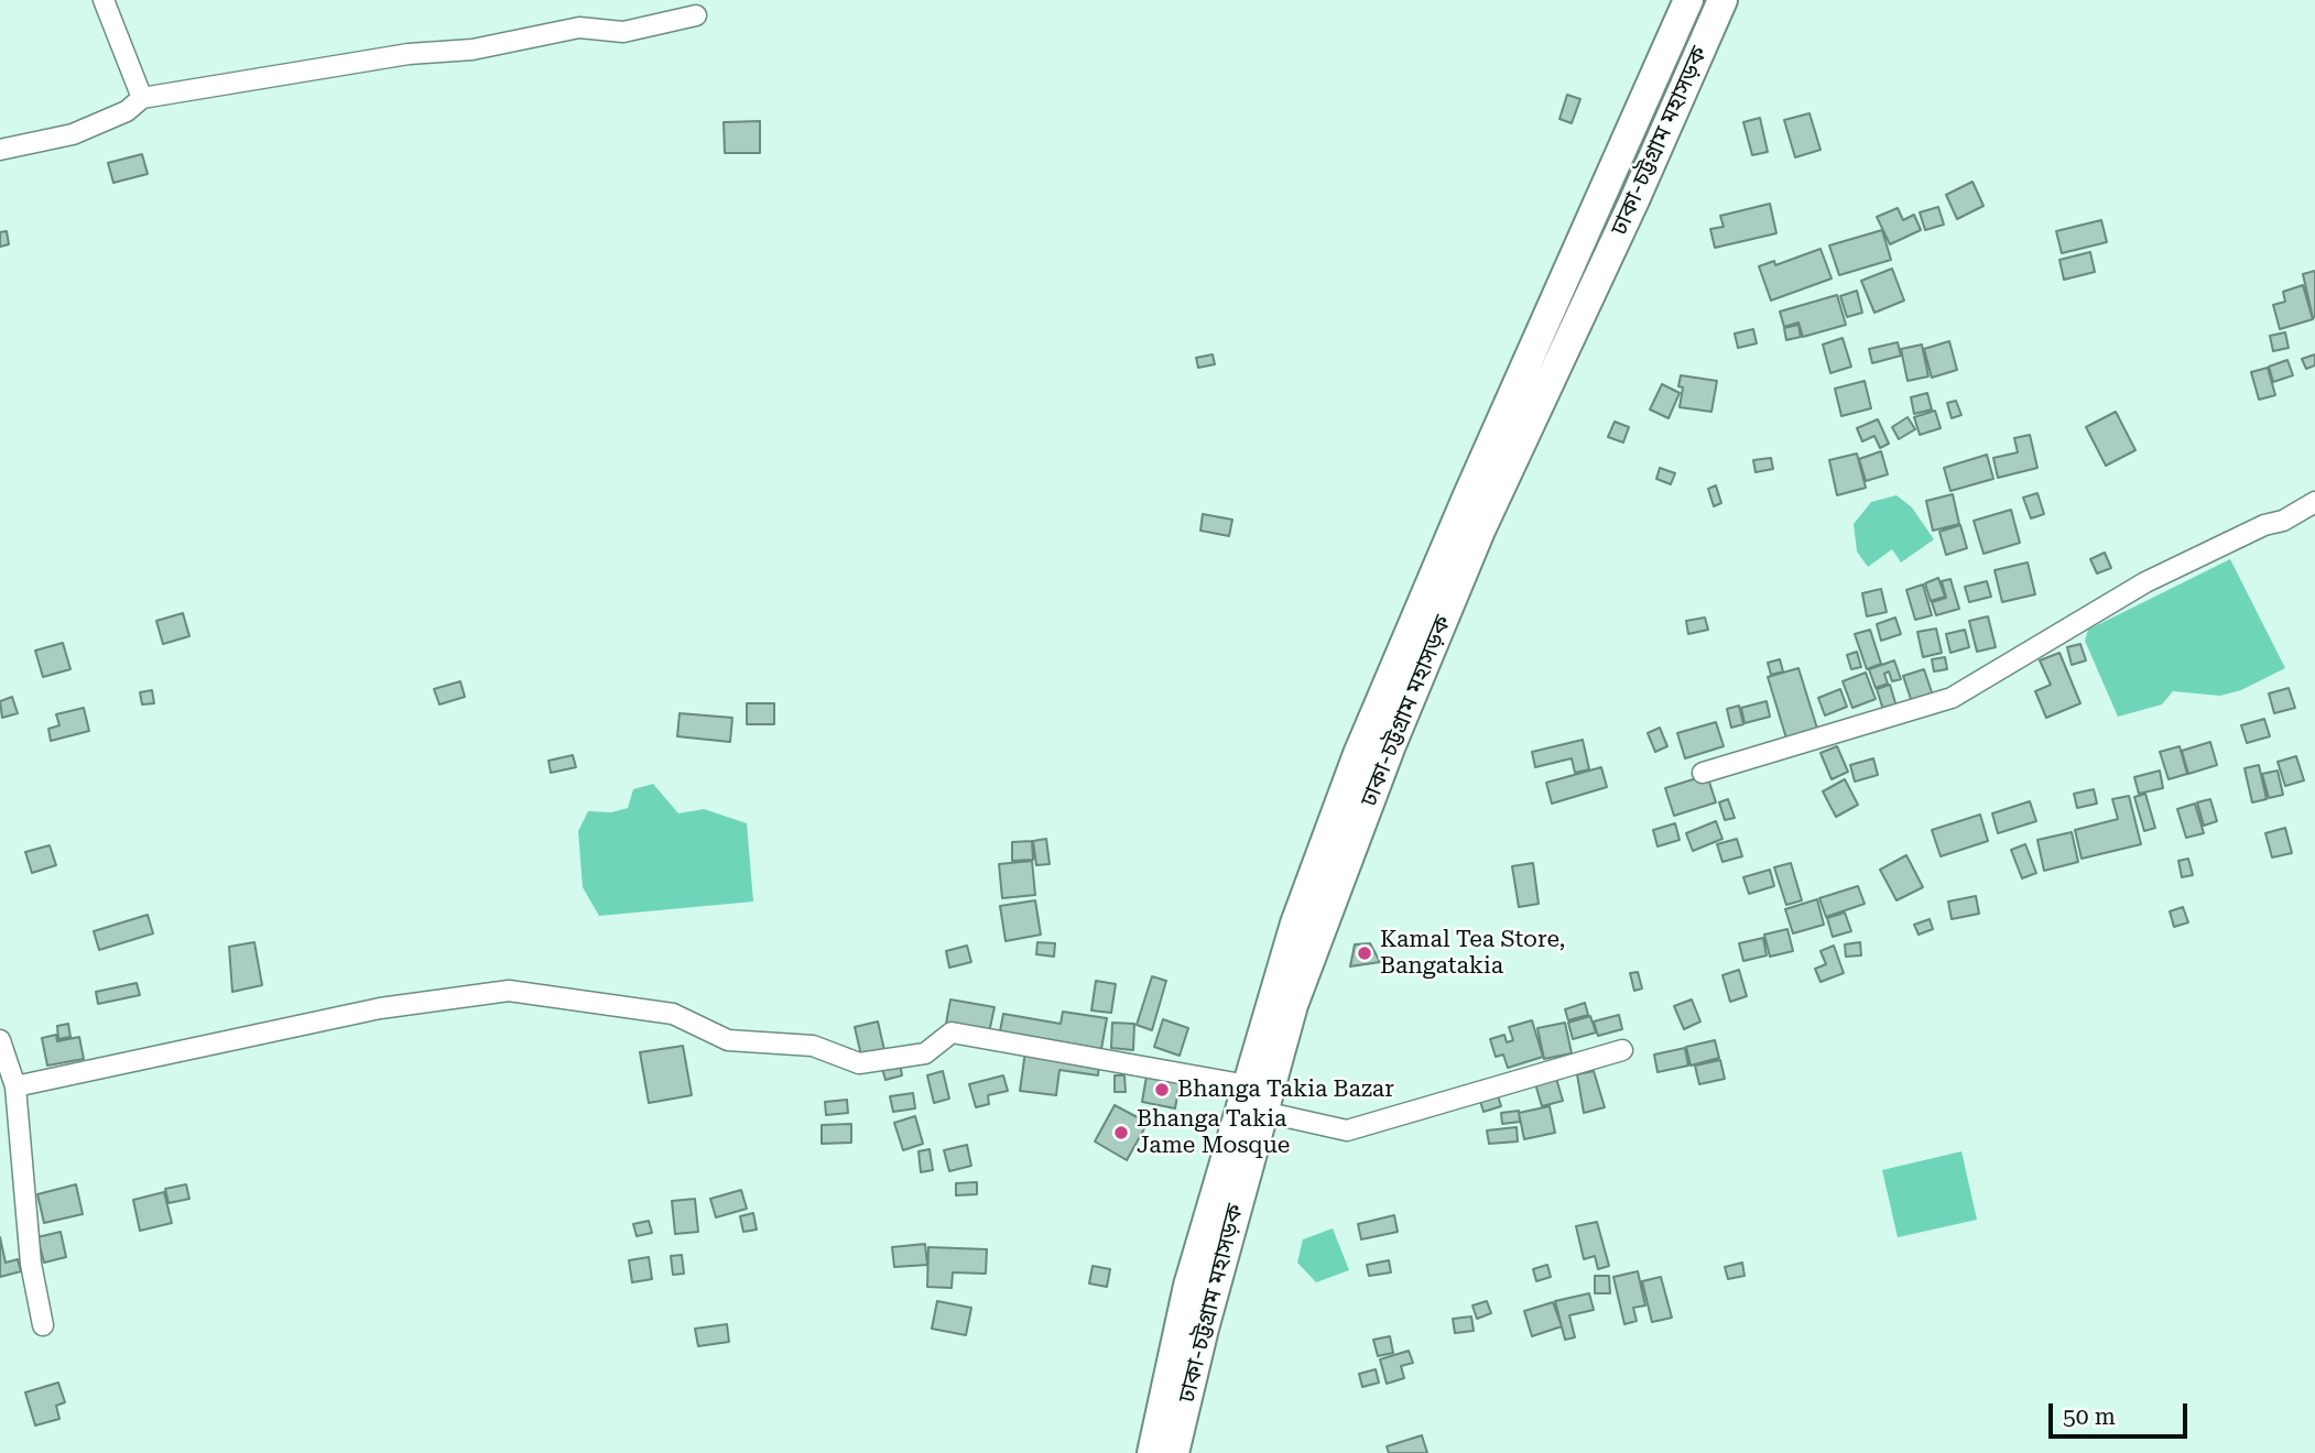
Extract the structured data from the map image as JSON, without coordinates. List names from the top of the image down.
{
  "streets": {
    "highway": ["ঢাকা-চট্টগ্রাম মহাসড়ক"]
  },
  "places": ["Kamal Tea Store, Bangatakia", "Bhanga Takia Bazar", "Bhanga Takia Jame Mosque"],
  "scale_bar": "50 m"
}
